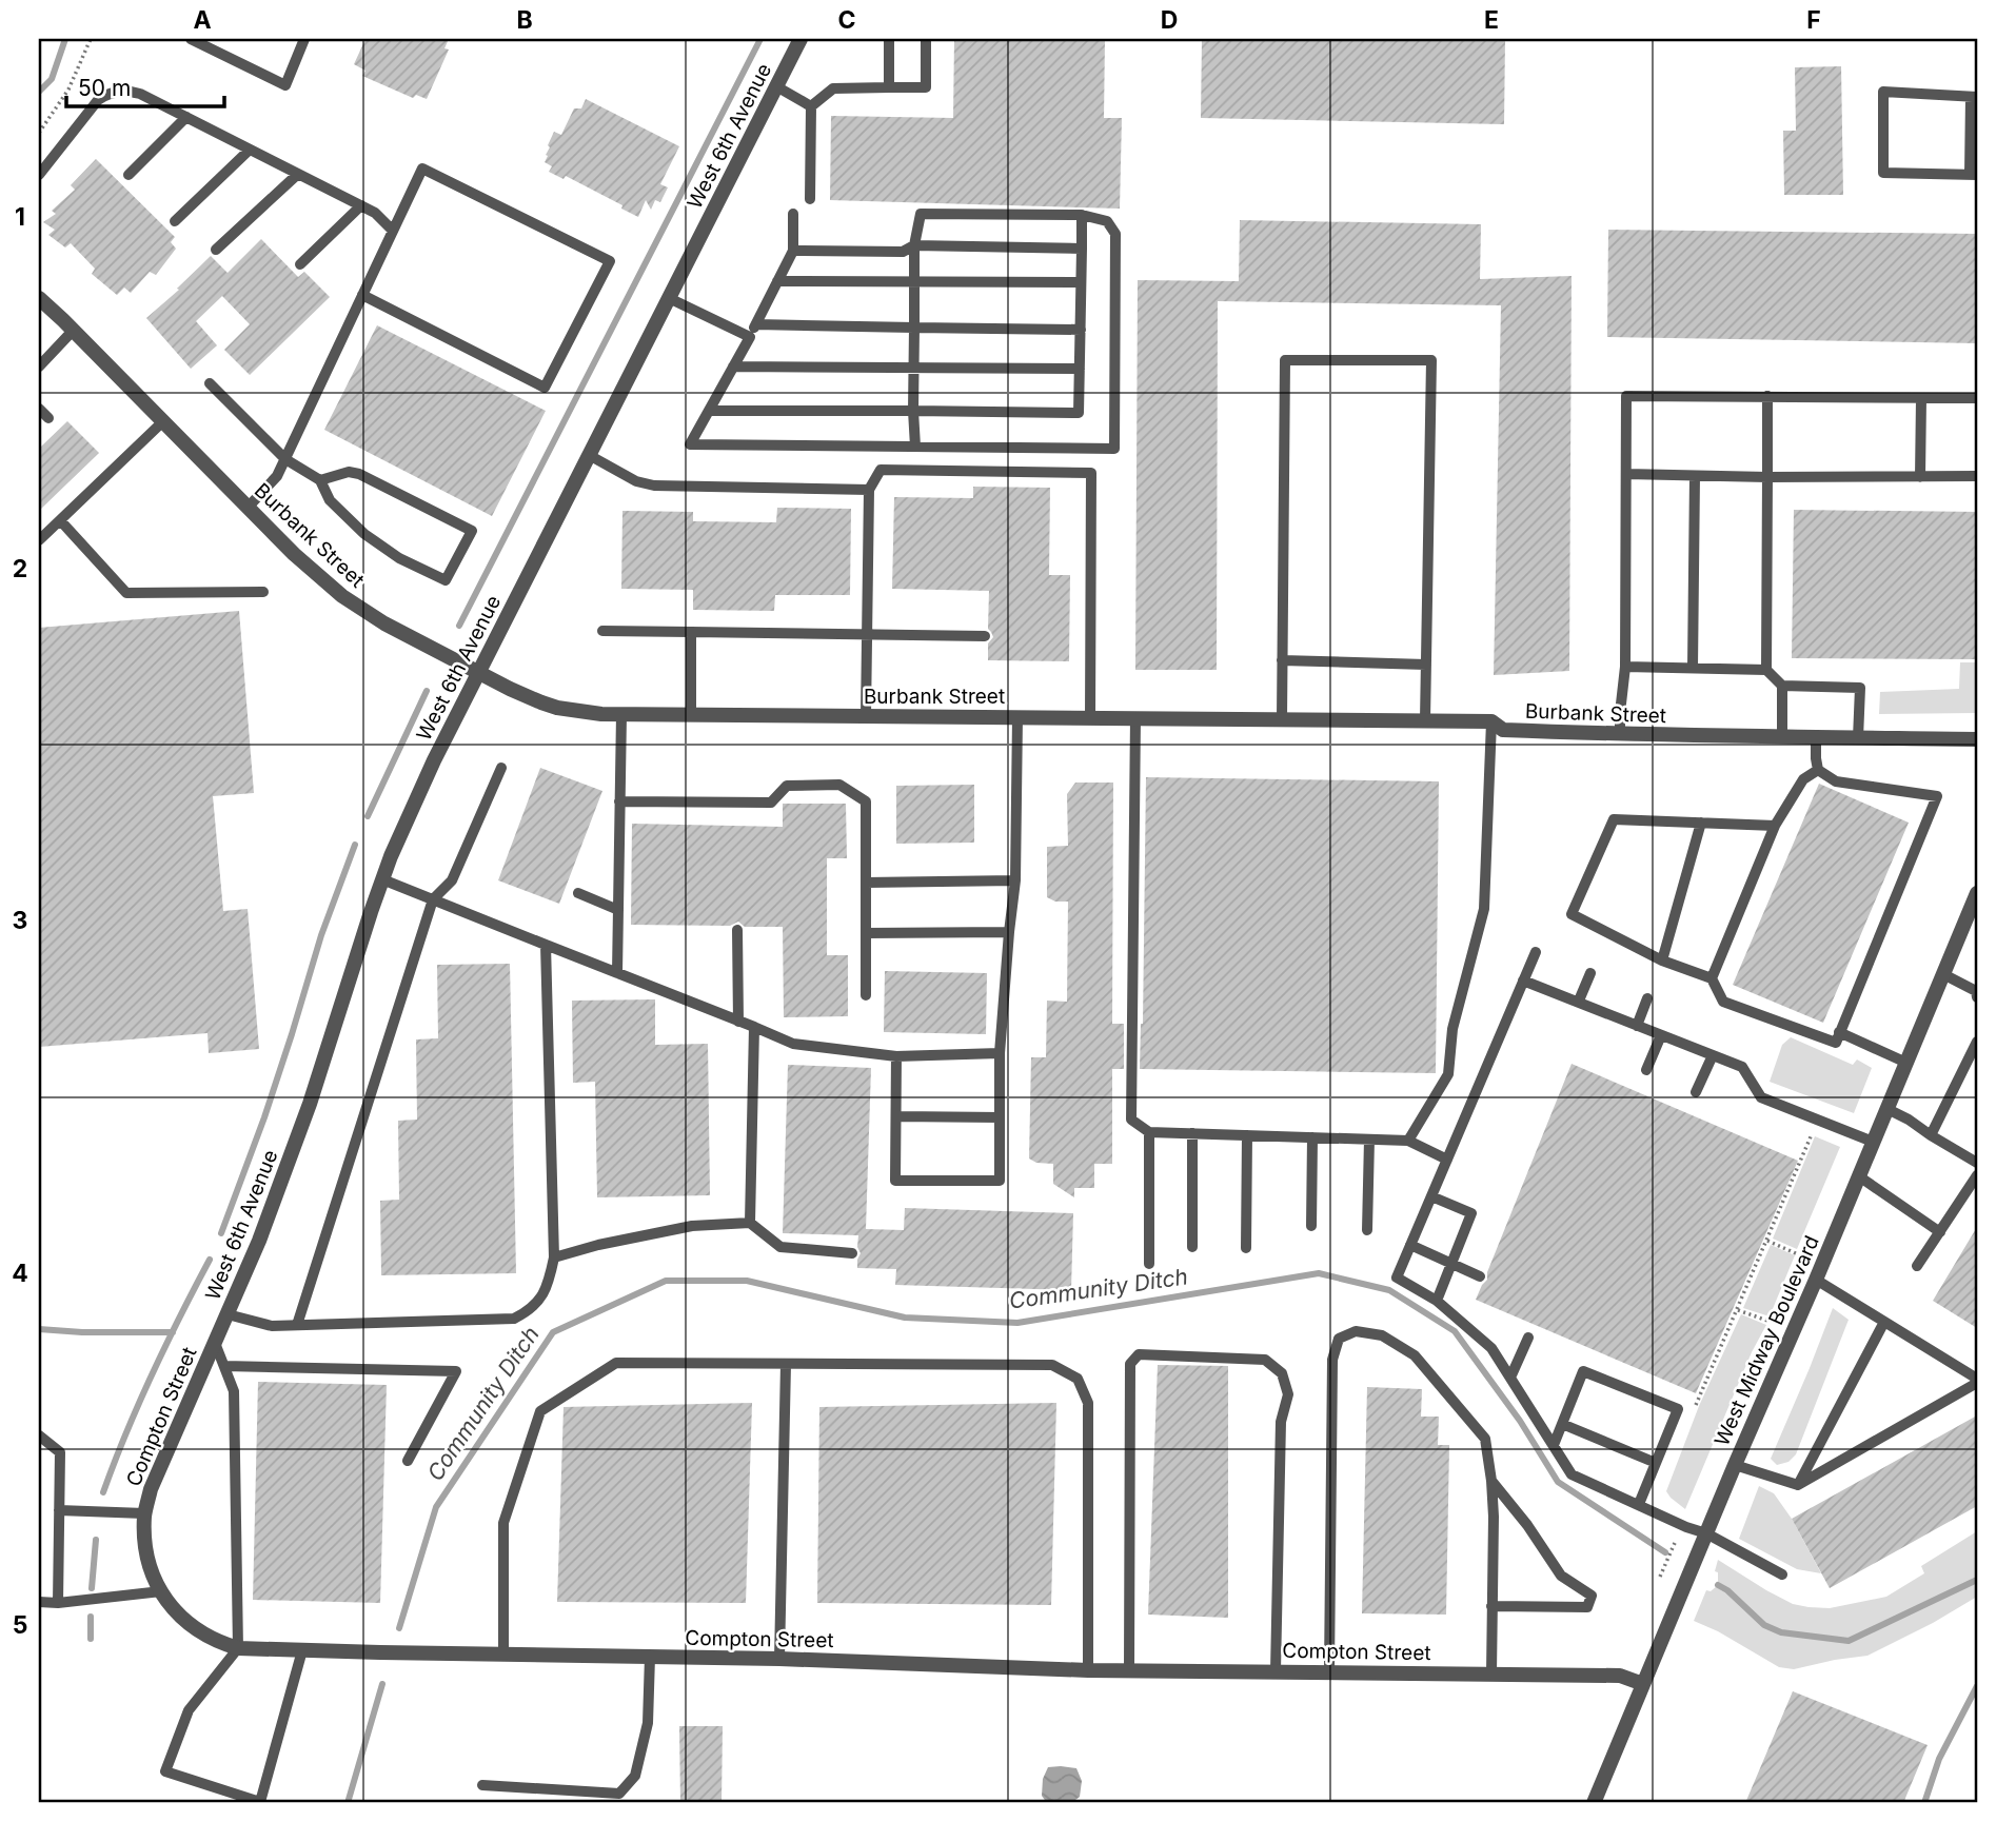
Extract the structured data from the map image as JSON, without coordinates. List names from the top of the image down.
{
  "streets": {
    "street": [
      "West 6th Avenue",
      "Burbank Street",
      "West Midway Boulevard",
      "Compton Street"
    ]
  },
  "crossings": [
    ["West 6th Avenue", "Burbank Street"],
    ["West 6th Avenue", "Compton Street"],
    ["West Midway Boulevard", "Compton Street"]
  ],
  "water": ["Community Ditch"],
  "scale_bar": "50 m",
  "grid": {
    "columns": [
      "A",
      "B",
      "C",
      "D",
      "E",
      "F"
    ],
    "rows": [
      "1",
      "2",
      "3",
      "4",
      "5"
    ]
  }
}
